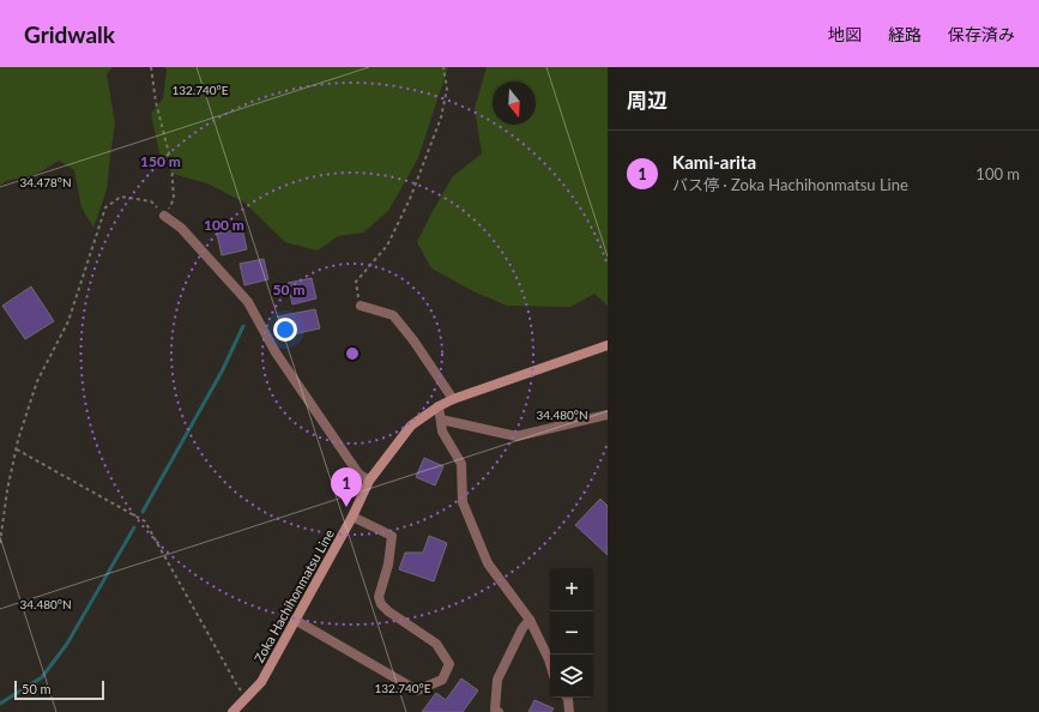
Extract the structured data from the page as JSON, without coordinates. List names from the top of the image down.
{
  "streets": {
    "main road": ["Zoka Hachihonmatsu Line"]
  },
  "scale_bar": "50 m",
  "north": "bottom",
  "page": {
    "header": "Gridwalk",
    "nav": ["地図", "経路", "保存済み"],
    "heading": "周辺",
    "list": [
      {
        "mark": "1",
        "name": "Kami-arita",
        "note": "バス停 · Zoka Hachihonmatsu Line",
        "value": "100 m"
      }
    ],
    "pins": "1",
    "map_buttons": ["+", "−"],
    "scale": "50 m"
  },
  "coordinates": ["132.740°E", "34.478°N", "34.480°N"],
  "rings": ["150 m", "100 m", "50 m"]
}
